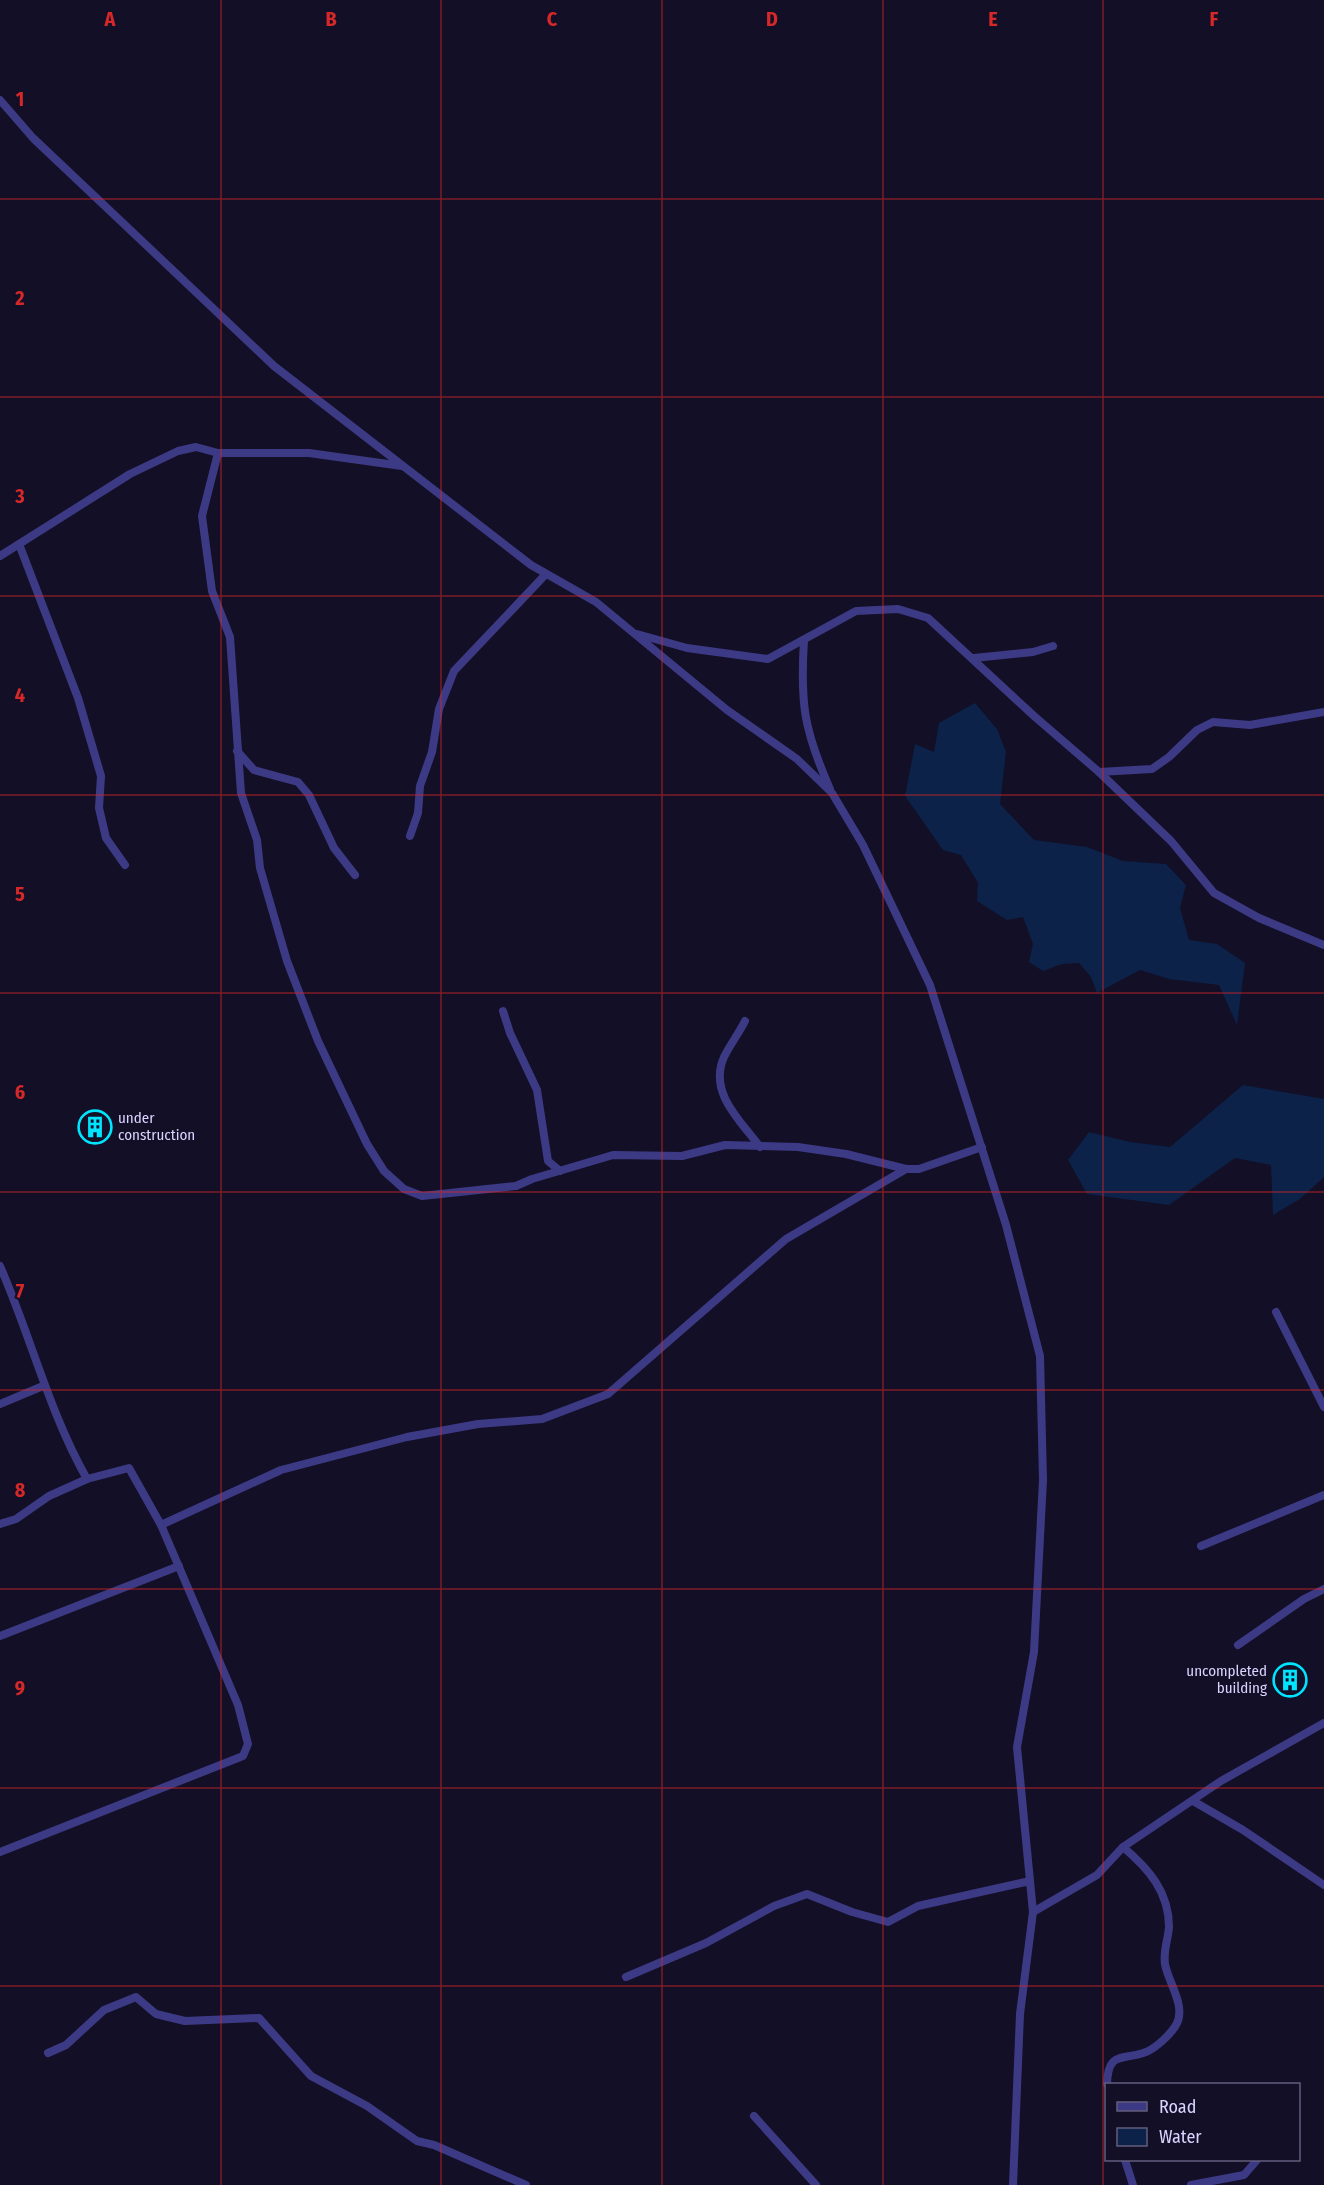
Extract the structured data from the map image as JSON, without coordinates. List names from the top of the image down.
{
  "places": {
    "building": ["under construction", "uncompleted building"]
  },
  "legend": ["Road", "Water"],
  "grid": {
    "columns": [
      "A",
      "B",
      "C",
      "D",
      "E",
      "F"
    ],
    "rows": [
      "1",
      "2",
      "3",
      "4",
      "5",
      "6",
      "7",
      "8",
      "9"
    ]
  }
}
